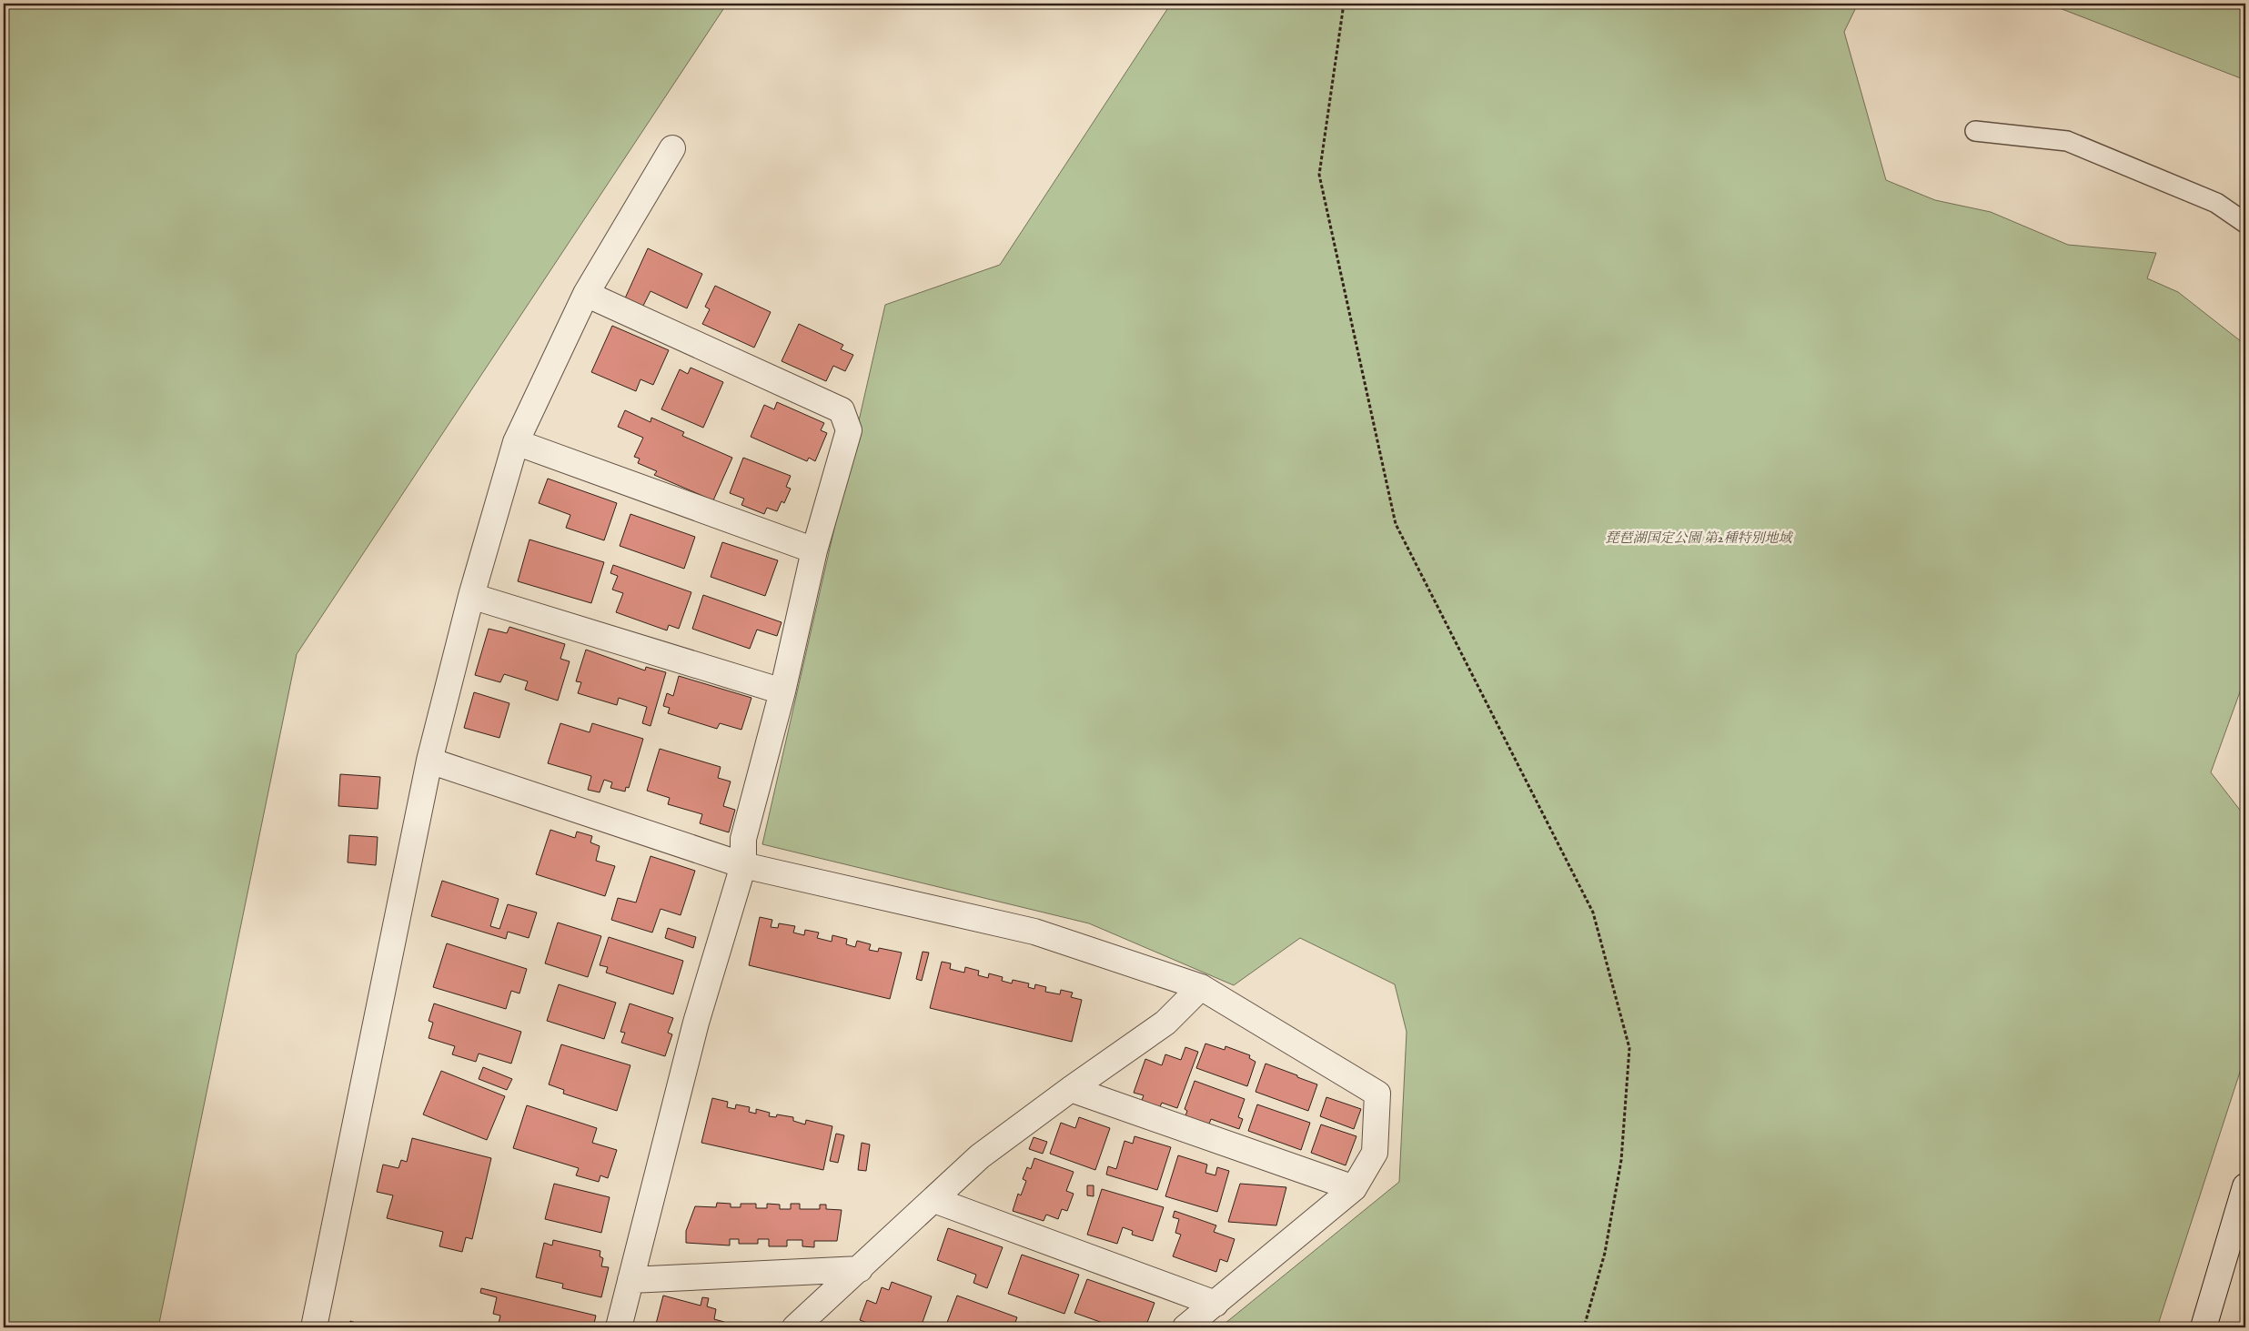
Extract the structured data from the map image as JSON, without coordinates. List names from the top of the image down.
{
  "parks": ["琵琶湖国定公園 第2種特別地域"]
}
